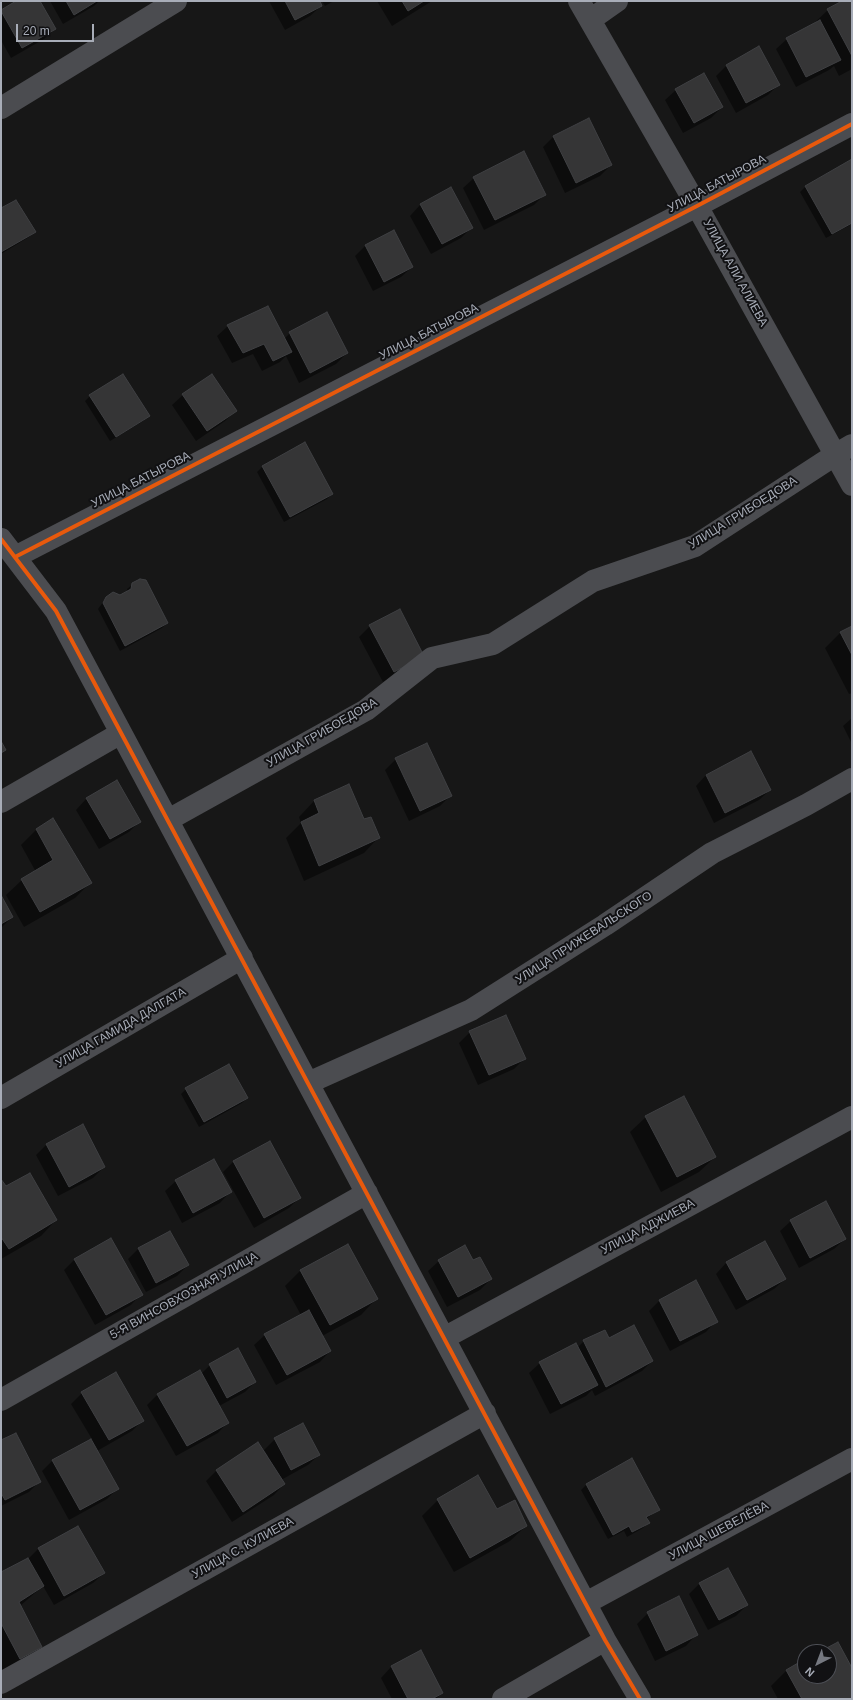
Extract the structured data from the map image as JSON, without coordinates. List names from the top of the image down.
{
  "streets": {
    "street": [
      "УЛИЦА БАТЫРОВА",
      "УЛИЦА АЛИ АЛИЕВА",
      "УЛИЦА ГРИБОЕДОВА",
      "УЛИЦА ПРИЖЕВАЛЬСКОГО",
      "УЛИЦА ГАМИДА ДАЛГАТА",
      "УЛИЦА АДЖИЕВА",
      "5-Я ВИНСОВХОЗНАЯ УЛИЦА",
      "УЛИЦА ШЕВЕЛЁВА",
      "УЛИЦА С. КУЛИЕВА"
    ]
  },
  "crossings": [
    ["УЛИЦА БАТЫРОВА", "УЛИЦА АЛИ АЛИЕВА"],
    ["УЛИЦА АЛИ АЛИЕВА", "УЛИЦА ГРИБОЕДОВА"]
  ],
  "scale_bar": "20 m",
  "north": "bottom left"
}
